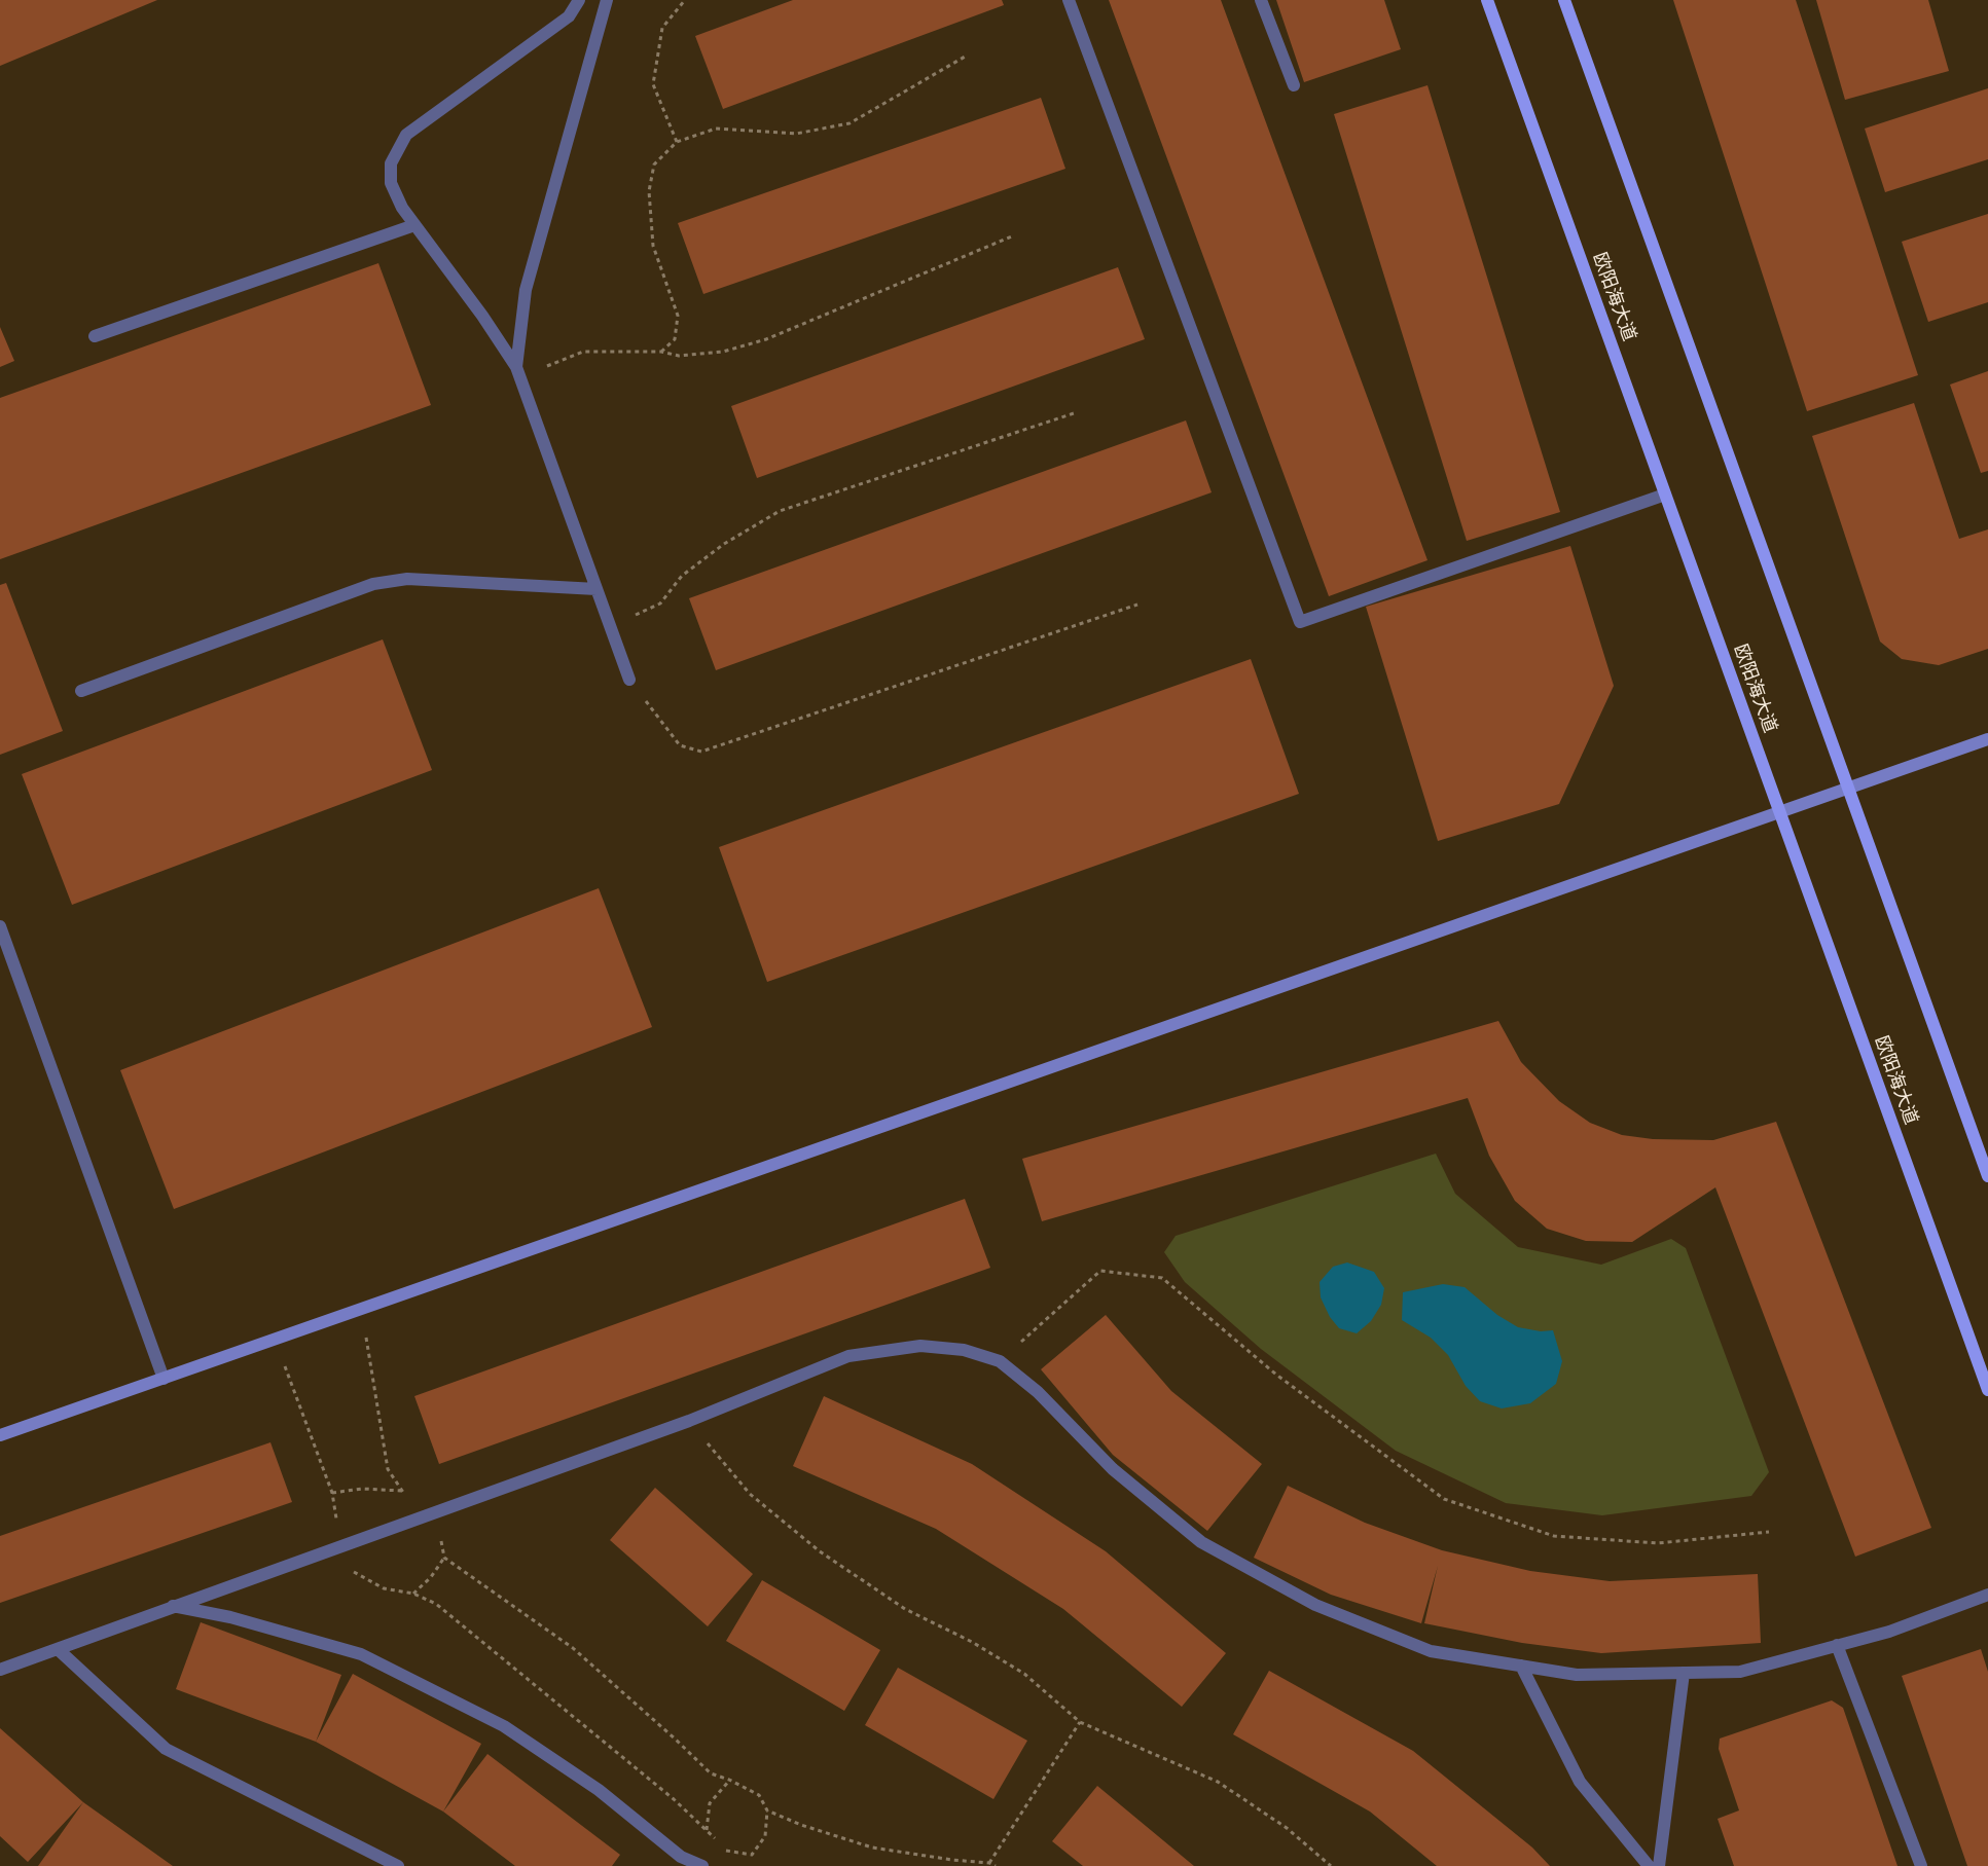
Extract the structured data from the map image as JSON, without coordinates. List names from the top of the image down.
{
  "streets": {
    "main road": ["欧阳海大道"]
  }
}
